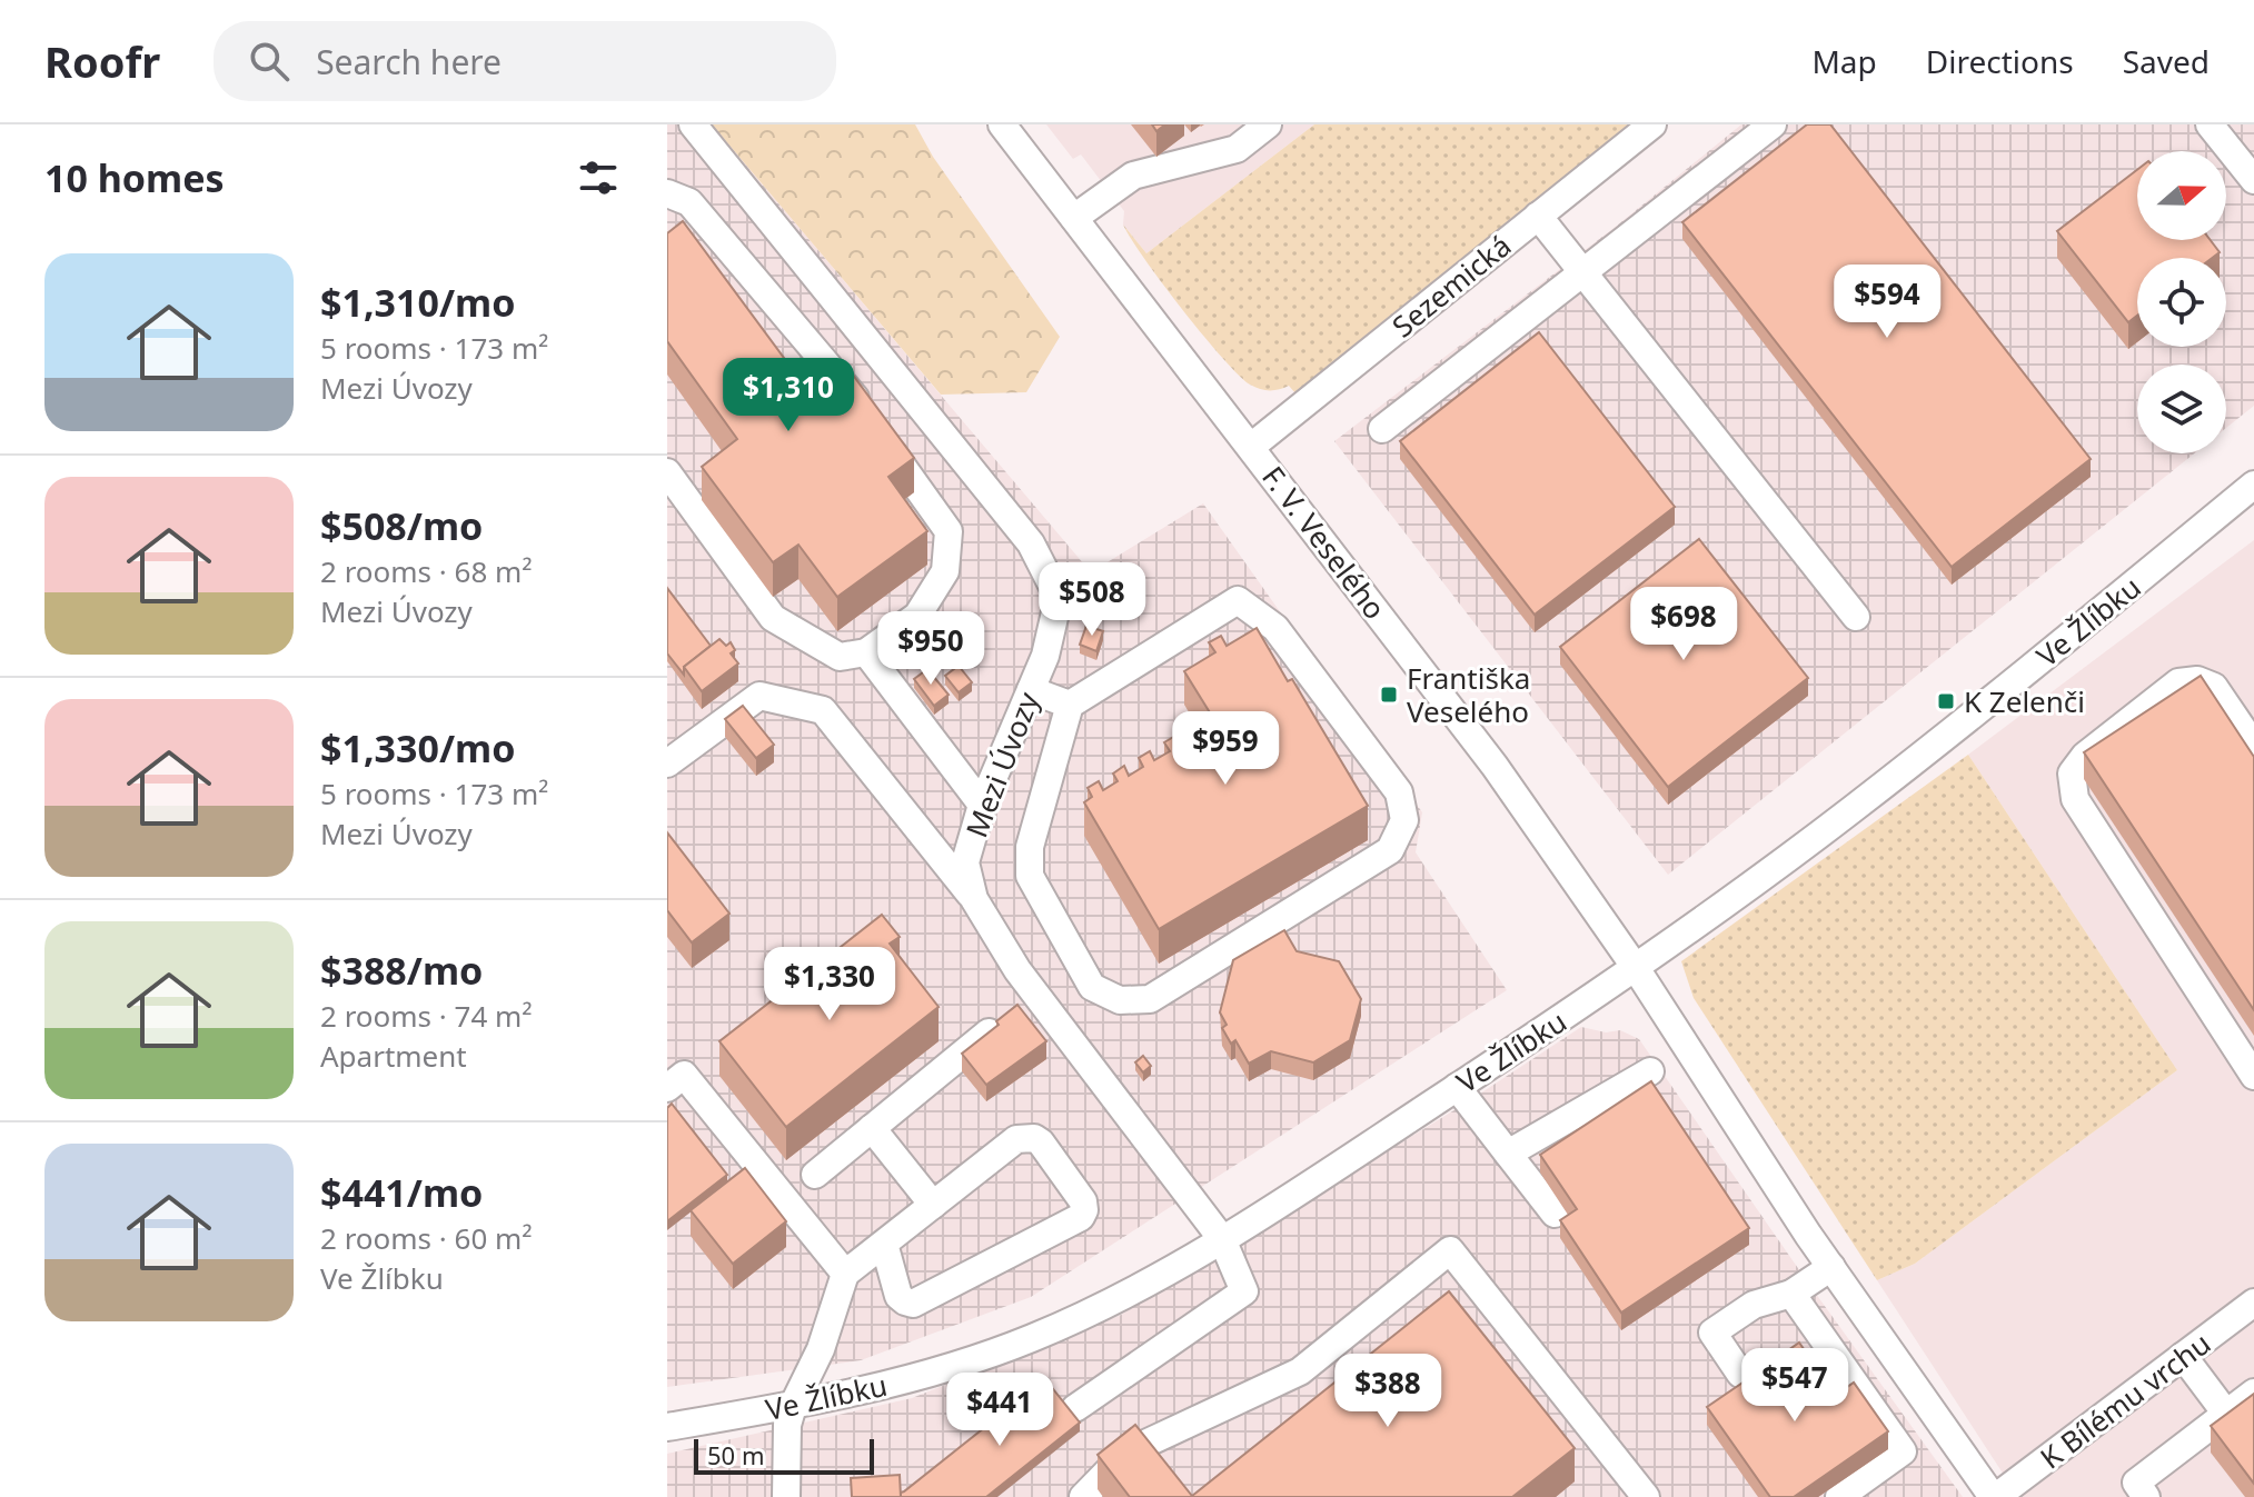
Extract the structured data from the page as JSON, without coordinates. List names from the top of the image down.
{
  "streets": {
    "street": [
      "Sezemická",
      "F. V. Veselého",
      "Ve Žlíbku",
      "Mezi Úvozy",
      "K Bílému vrchu"
    ]
  },
  "crossings": [
    ["Sezemická", "F. V. Veselého"],
    ["F. V. Veselého", "Ve Žlíbku"],
    ["Ve Žlíbku", "Mezi Úvozy"]
  ],
  "places": {
    "transit": ["Františka Veselého", "K Zelenči"]
  },
  "scale_bar": "50 m",
  "north": "right",
  "page": {
    "header": "Roofr",
    "search": "Search here",
    "nav": ["Map", "Directions", "Saved"],
    "heading": "10 homes",
    "list": [
      {
        "name": "$1,310/mo",
        "note": "5 rooms · 173 m² · Mezi Úvozy"
      },
      {
        "name": "$508/mo",
        "note": "2 rooms · 68 m² · Mezi Úvozy"
      },
      {
        "name": "$1,330/mo",
        "note": "5 rooms · 173 m² · Mezi Úvozy"
      },
      {
        "name": "$388/mo",
        "note": "2 rooms · 74 m² · Apartment"
      },
      {
        "name": "$441/mo",
        "note": "2 rooms · 60 m² · Ve Žlíbku"
      }
    ],
    "price": [
      "$594",
      "$1,310",
      "$508",
      "$698",
      "$950",
      "$959",
      "$1,330",
      "$547",
      "$388",
      "$441"
    ],
    "scale": "50 m"
  }
}
